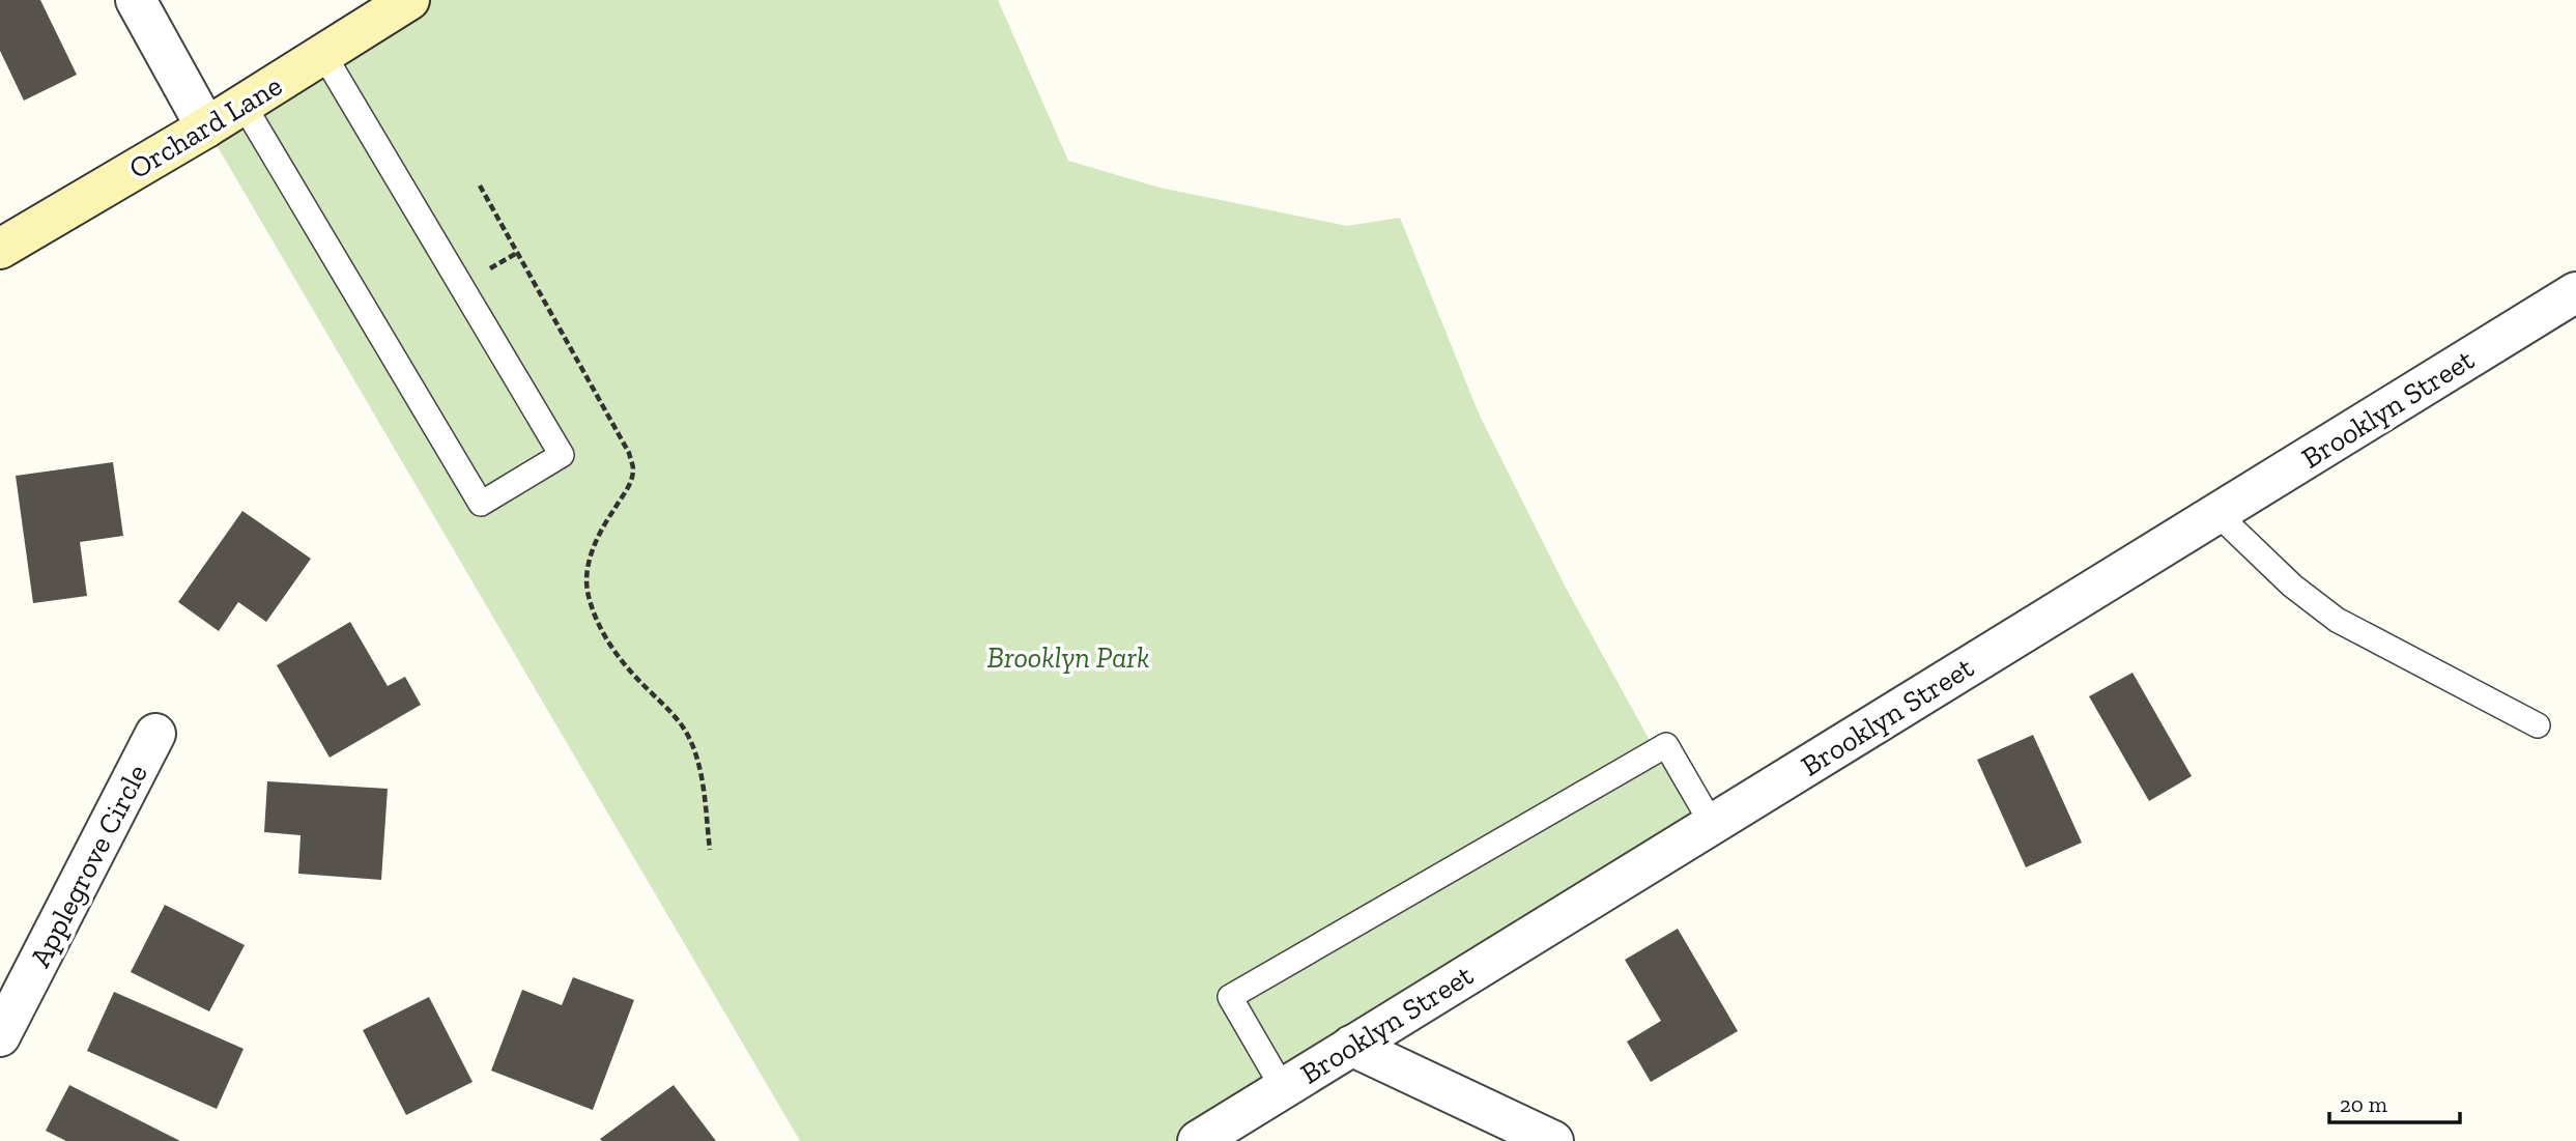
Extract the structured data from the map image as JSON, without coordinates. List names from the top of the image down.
{
  "streets": {
    "street": ["Orchard Lane", "Brooklyn Street", "Applegrove Circle"]
  },
  "parks": ["Brooklyn Park"],
  "scale_bar": "20 m"
}
